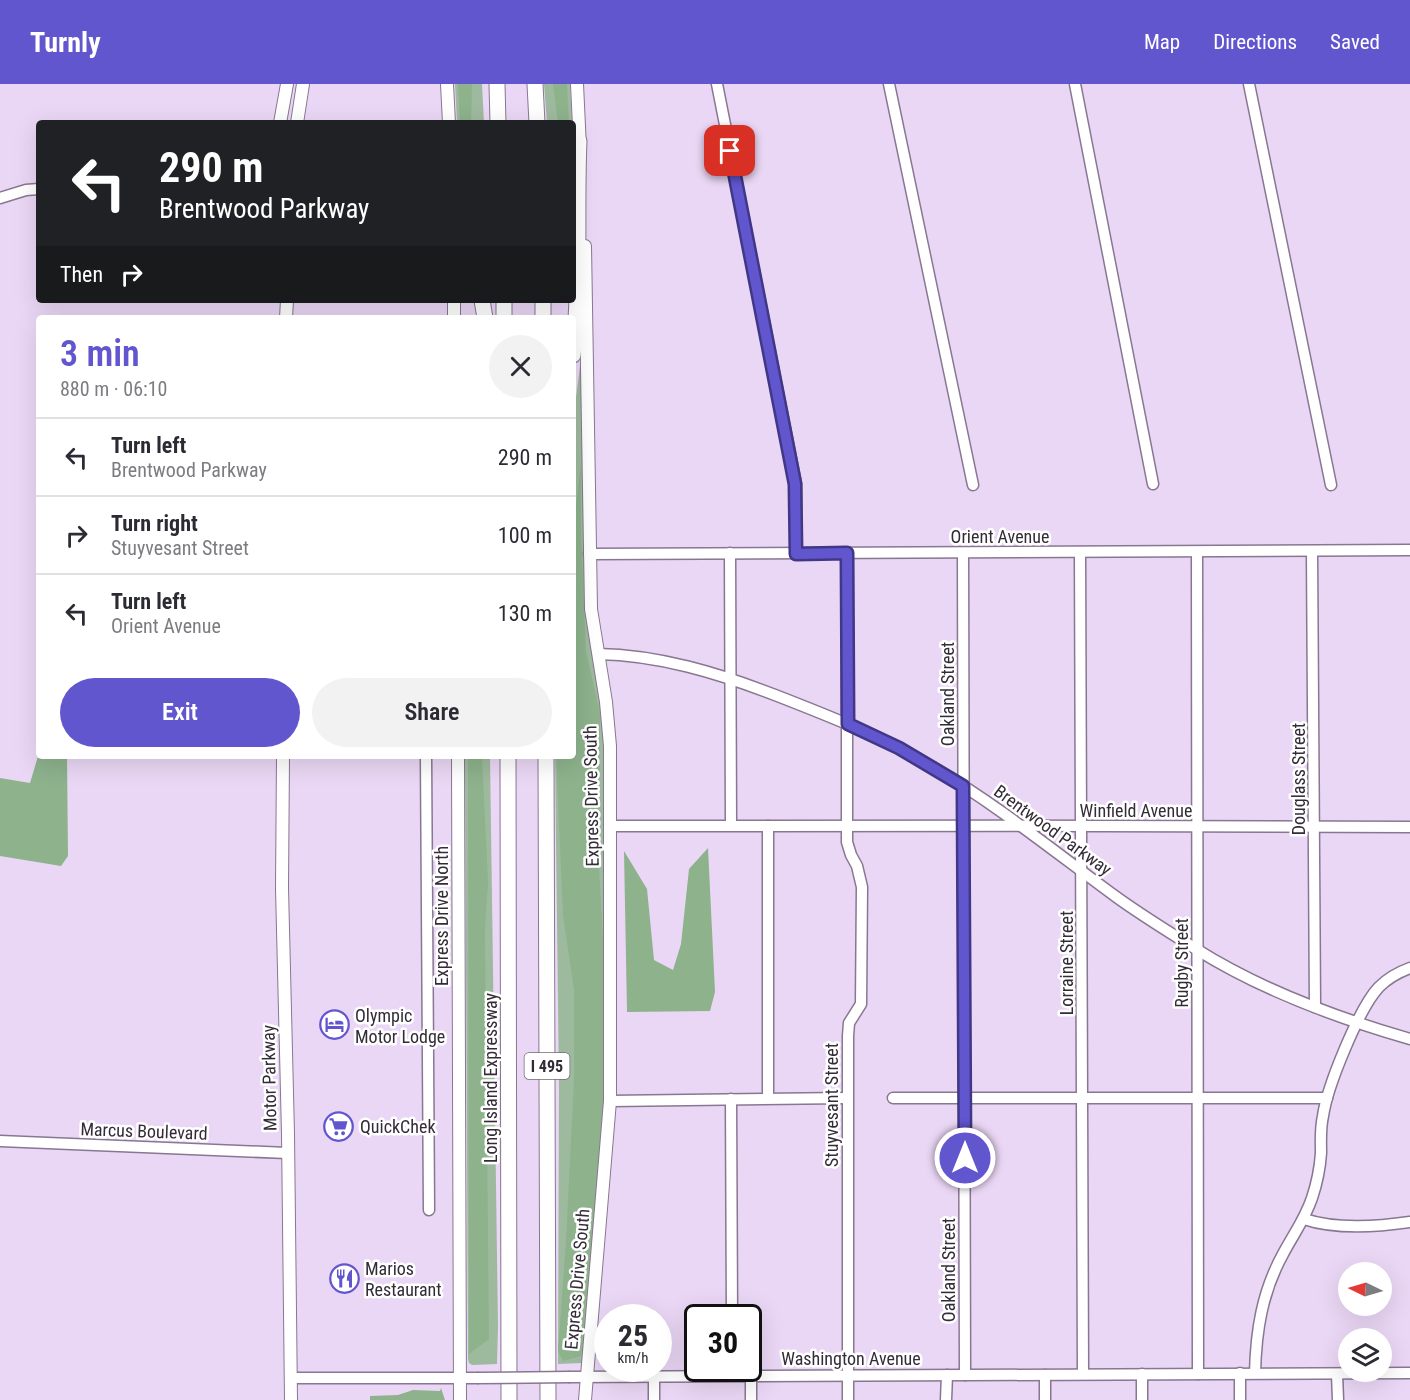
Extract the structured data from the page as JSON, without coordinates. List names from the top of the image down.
{
  "streets": {
    "highway": ["I 495", "Long Island Expressway"],
    "main road": ["Express Drive South", "Express Drive North", "Motor Parkway"],
    "street": [
      "Orient Avenue",
      "Oakland Street",
      "Douglass Street",
      "Winfield Avenue",
      "Brentwood Parkway",
      "Lorraine Street",
      "Rugby Street",
      "Stuyvesant Street",
      "Marcus Boulevard",
      "Washington Avenue"
    ]
  },
  "crossings": [
    ["Orient Avenue", "Oakland Street"],
    ["Orient Avenue", "Douglass Street"],
    ["Orient Avenue", "Express Drive South"],
    ["Orient Avenue", "Lorraine Street"],
    ["Orient Avenue", "Rugby Street"],
    ["Orient Avenue", "Stuyvesant Street"],
    ["Oakland Street", "Winfield Avenue"],
    ["Oakland Street", "Brentwood Parkway"],
    ["Oakland Street", "Washington Avenue"],
    ["Douglass Street", "Winfield Avenue"],
    ["Douglass Street", "Brentwood Parkway"],
    ["Express Drive South", "Winfield Avenue"],
    ["Express Drive South", "Brentwood Parkway"],
    ["Express Drive South", "Washington Avenue"],
    ["Winfield Avenue", "Brentwood Parkway"],
    ["Winfield Avenue", "Lorraine Street"],
    ["Winfield Avenue", "Rugby Street"],
    ["Winfield Avenue", "Stuyvesant Street"],
    ["Brentwood Parkway", "Lorraine Street"],
    ["Brentwood Parkway", "Rugby Street"],
    ["Brentwood Parkway", "Stuyvesant Street"],
    ["Express Drive North", "Washington Avenue"],
    ["Lorraine Street", "Washington Avenue"],
    ["Rugby Street", "Washington Avenue"],
    ["Motor Parkway", "Marcus Boulevard"],
    ["Motor Parkway", "Washington Avenue"],
    ["Stuyvesant Street", "Washington Avenue"]
  ],
  "places": {
    "hotel": ["Olympic Motor Lodge"],
    "supermarket": ["QuickChek"],
    "restaurant": ["Marios Restaurant"]
  },
  "north": "left",
  "page": {
    "header": "Turnly",
    "nav": ["Map", "Directions", "Saved"],
    "turn": ["290 m", "Brentwood Parkway"],
    "then": "Then",
    "heading": ["3 min", "880 m · 06:10"],
    "list": [
      {
        "name": "Turn left",
        "note": "Brentwood Parkway",
        "value": "290 m"
      },
      {
        "name": "Turn right",
        "note": "Stuyvesant Street",
        "value": "100 m"
      },
      {
        "name": "Turn left",
        "note": "Orient Avenue",
        "value": "130 m"
      }
    ],
    "buttons": ["Exit", "Share"],
    "speed": "25 km/h",
    "limit": "30"
  }
}
